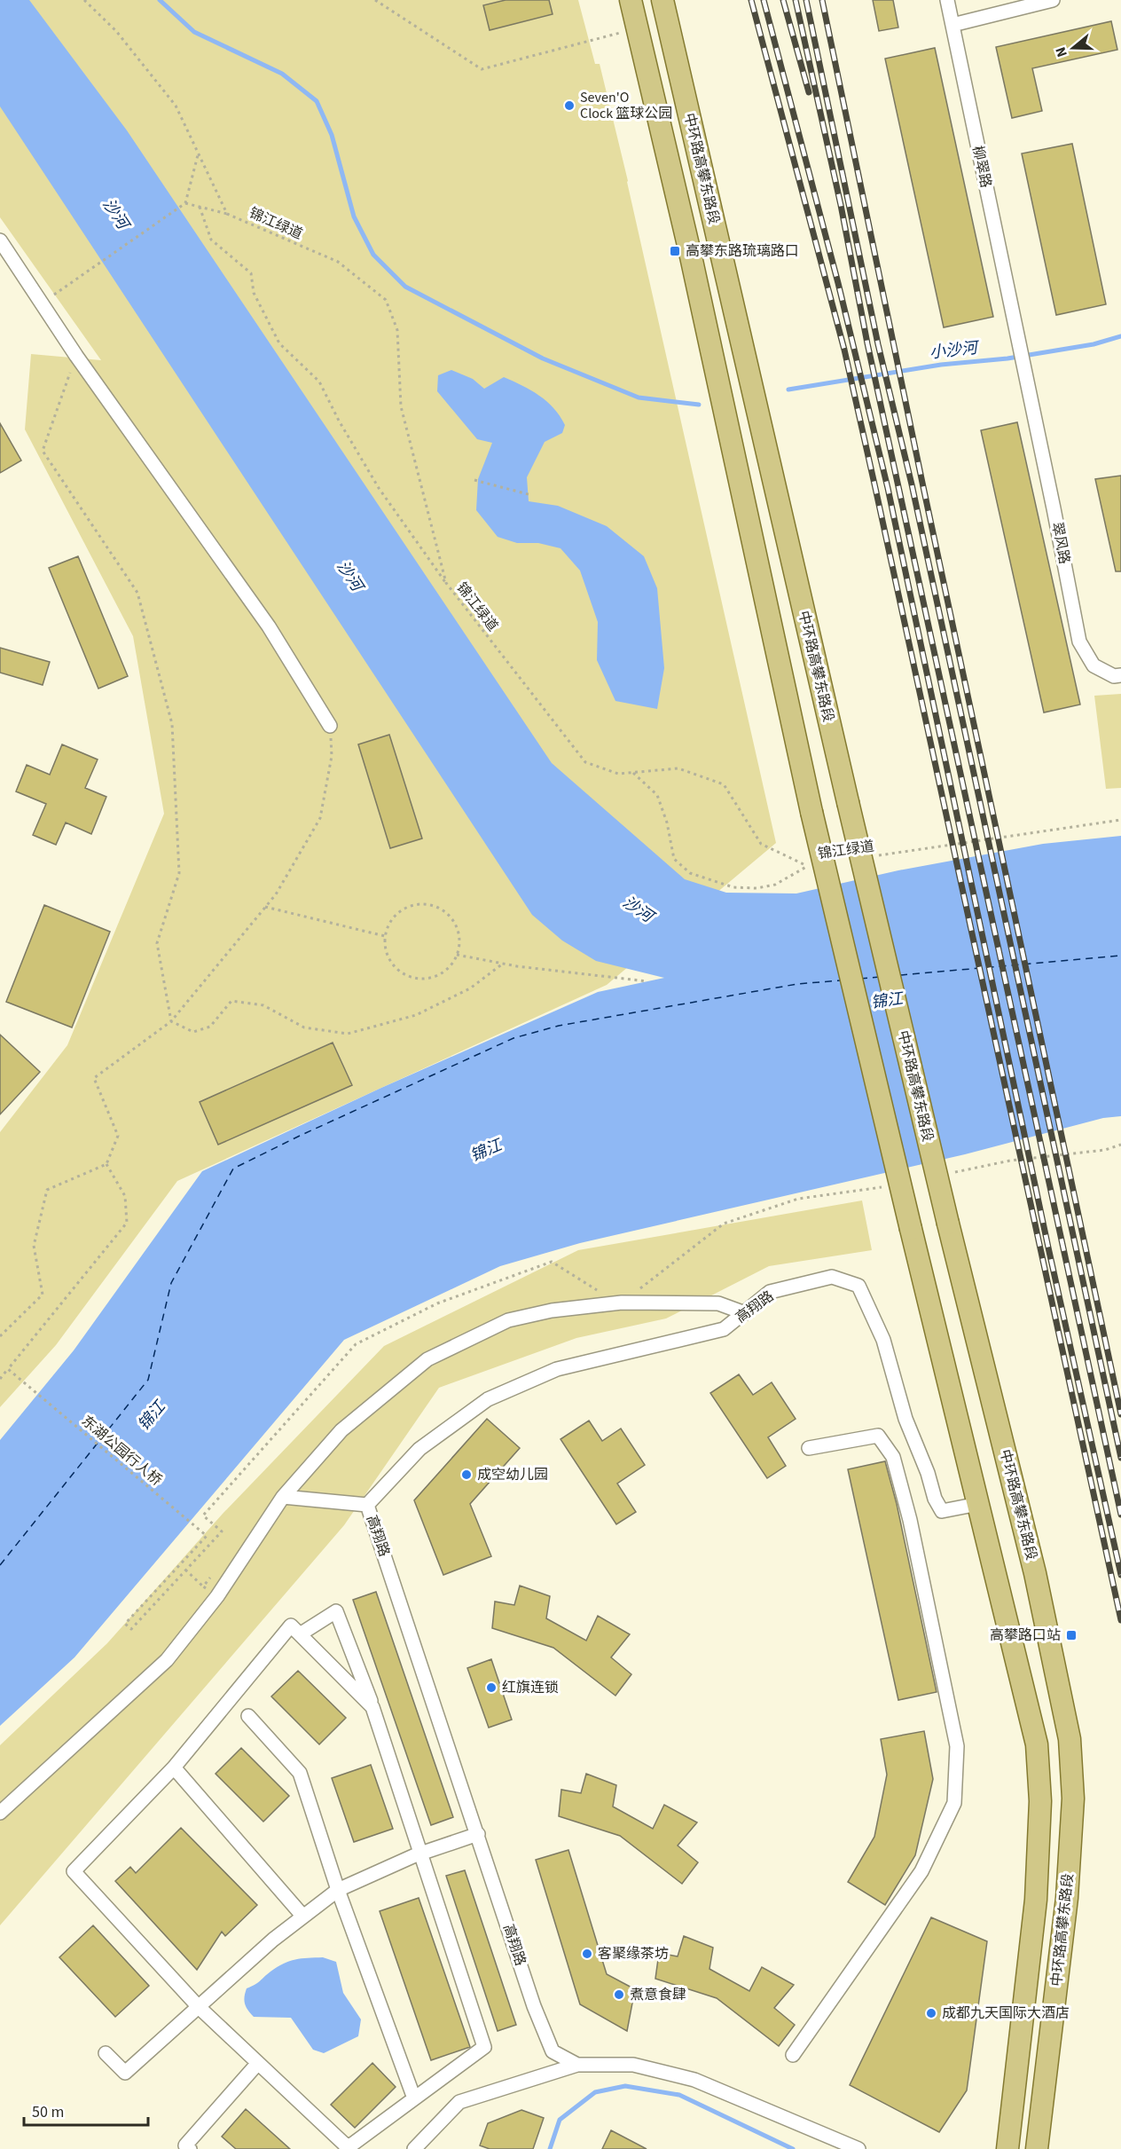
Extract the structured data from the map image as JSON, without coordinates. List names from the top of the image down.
{
  "streets": {
    "main road": ["中环路高攀东路段"],
    "street": ["柳翠路", "翠风路", "高翔路"],
    "path": ["锦江绿道", "东湖公园行人桥"]
  },
  "crossings": [
    ["柳翠路", "翠风路"],
    ["中环路高攀东路段", "高翔路"]
  ],
  "water": ["沙河", "小沙河", "锦江"],
  "places": {
    "other": [
      "Seven'O Clock 篮球公园",
      "成空幼儿园",
      "红旗连锁",
      "客聚缘茶坊",
      "煮意食肆",
      "成都九天国际大酒店"
    ],
    "transit": ["高攀东路琉璃路口", "高攀路口站"]
  },
  "scale_bar": "50 m",
  "north": "left"
}
